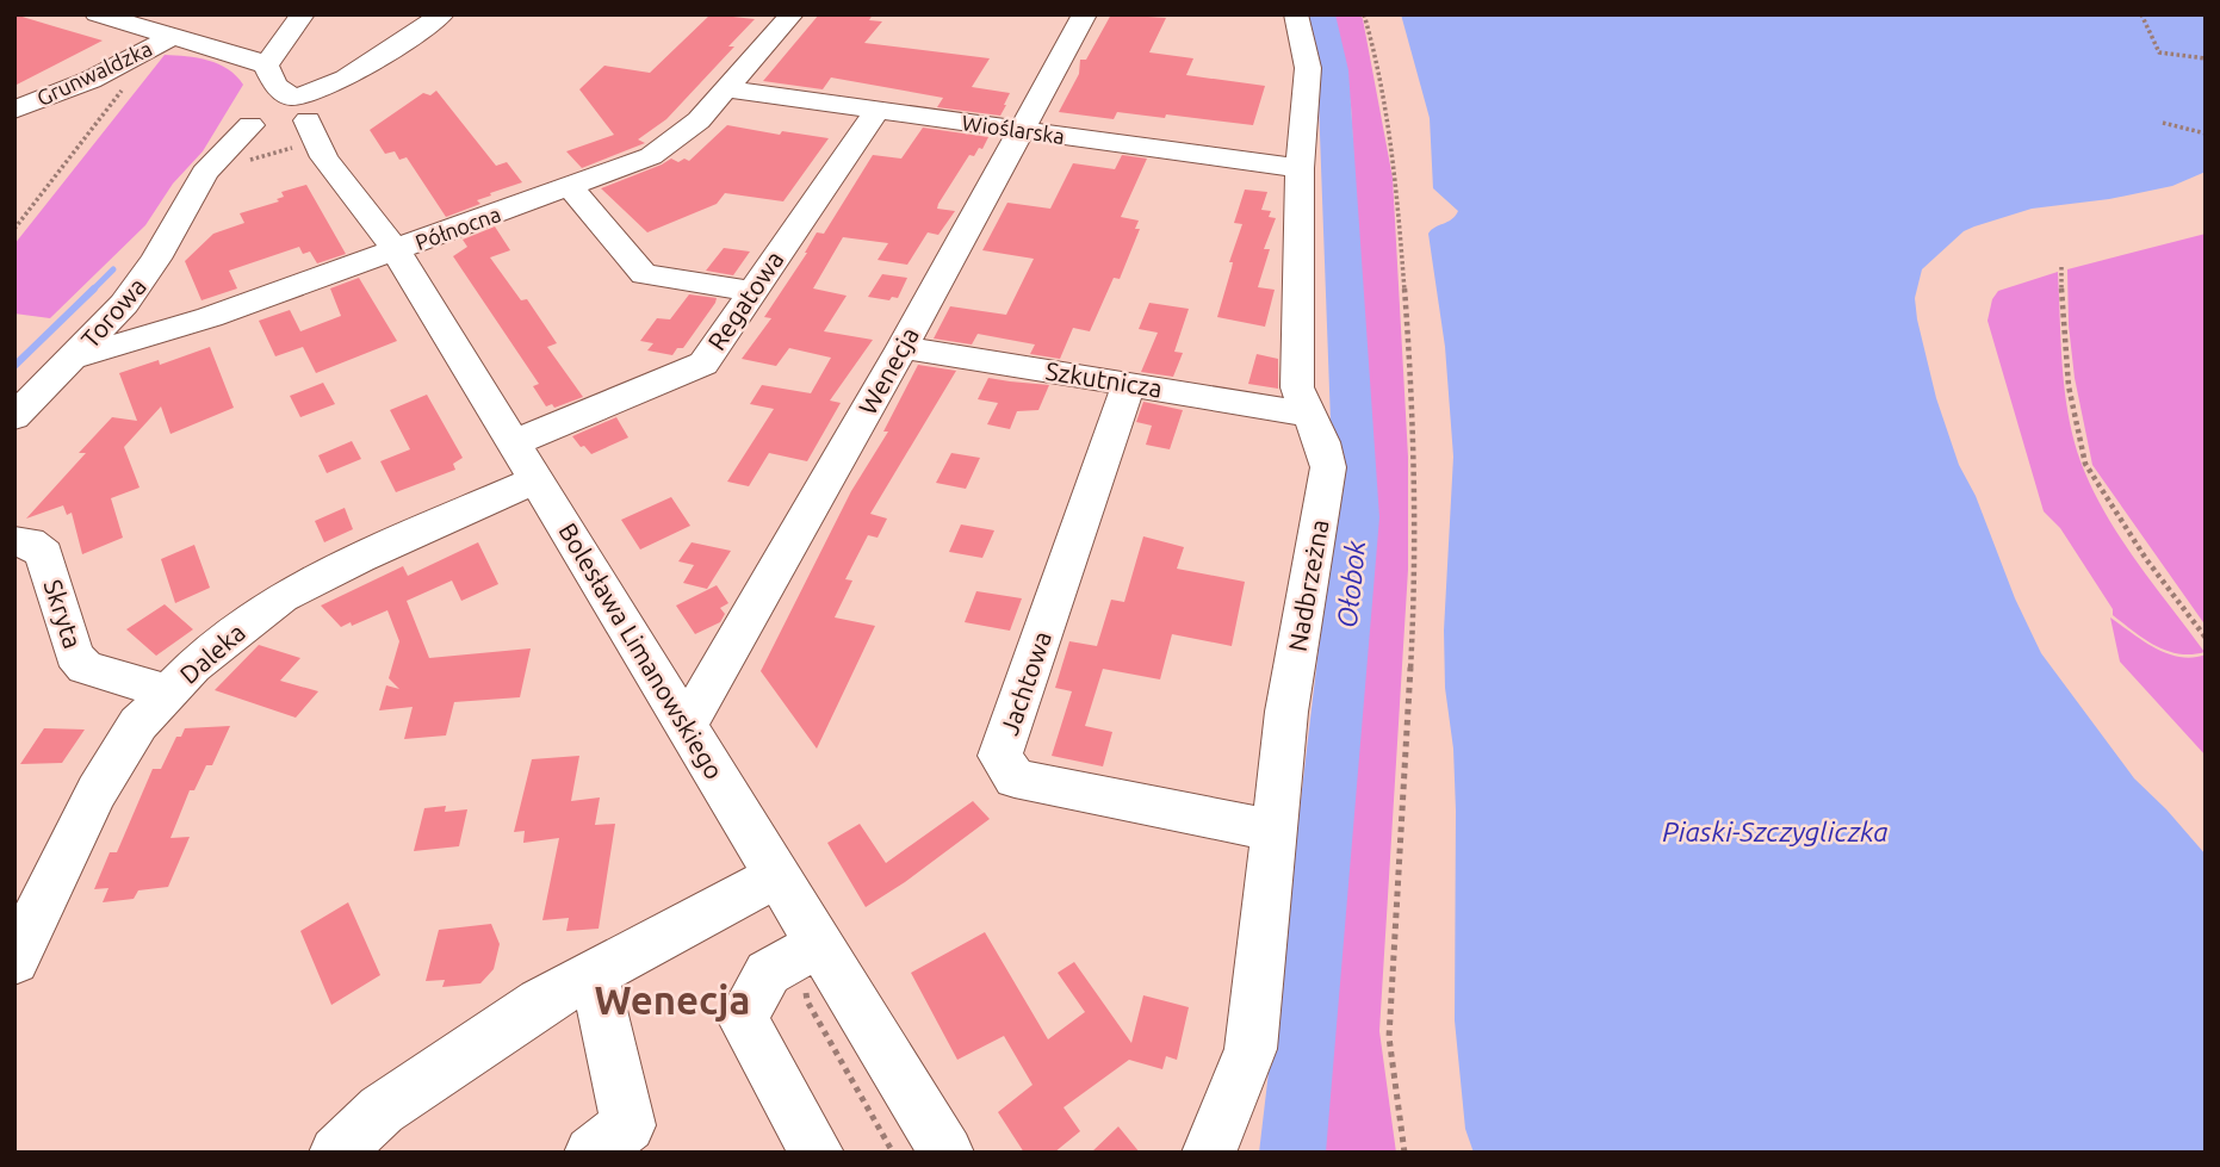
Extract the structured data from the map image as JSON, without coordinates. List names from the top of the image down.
{
  "streets": {
    "street": [
      "Grunwaldzka",
      "Wioślarska",
      "Północna",
      "Regatowa",
      "Torowa",
      "Wenecja",
      "Szkutnicza",
      "Nadbrzeżna",
      "Skryta",
      "Bolesława Limanowskiego",
      "Daleka",
      "Jachtowa"
    ]
  },
  "crossings": [
    ["Grunwaldzka", "Bolesława Limanowskiego"],
    ["Wioślarska", "Północna"],
    ["Wioślarska", "Regatowa"],
    ["Wioślarska", "Wenecja"],
    ["Wioślarska", "Nadbrzeżna"],
    ["Północna", "Torowa"],
    ["Północna", "Bolesława Limanowskiego"],
    ["Regatowa", "Bolesława Limanowskiego"],
    ["Torowa", "Bolesława Limanowskiego"],
    ["Wenecja", "Szkutnicza"],
    ["Wenecja", "Bolesława Limanowskiego"],
    ["Szkutnicza", "Nadbrzeżna"],
    ["Szkutnicza", "Jachtowa"],
    ["Nadbrzeżna", "Jachtowa"],
    ["Skryta", "Daleka"],
    ["Bolesława Limanowskiego", "Daleka"]
  ],
  "districts": ["Wenecja"],
  "water": ["Ołobok", "Piaski-Szczygliczka"]
}
